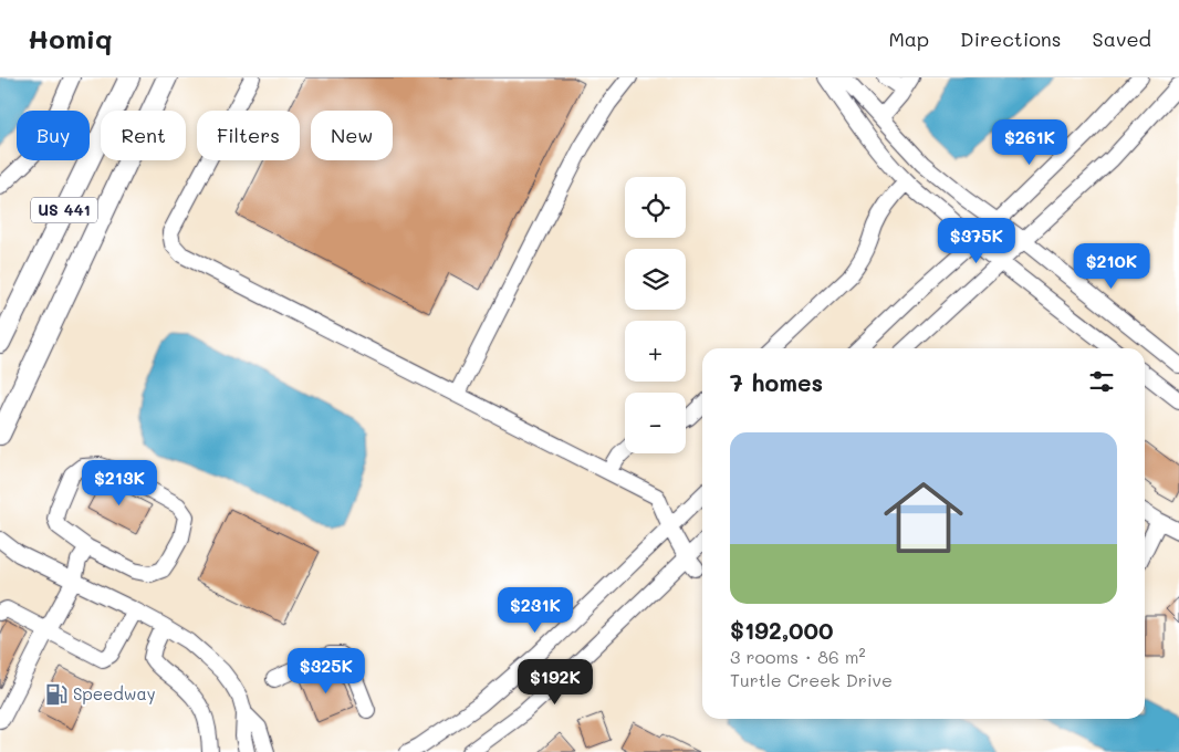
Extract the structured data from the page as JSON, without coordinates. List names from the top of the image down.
{
  "streets": {
    "main road": ["US 441"]
  },
  "places": {
    "fuel station": ["Speedway"]
  },
  "page": {
    "header": "Homiq",
    "nav": ["Map", "Directions", "Saved"],
    "chip": [
      "Buy",
      "Rent",
      "Filters",
      "New"
    ],
    "price": [
      "$261K",
      "$375K",
      "$210K",
      "$213K",
      "$231K",
      "$325K",
      "$192K"
    ],
    "map_buttons": ["+", "−"],
    "heading": "7 homes",
    "list": [
      {
        "name": "$192,000",
        "note": "3 rooms · 86 m² · Turtle Creek Drive"
      }
    ]
  }
}
